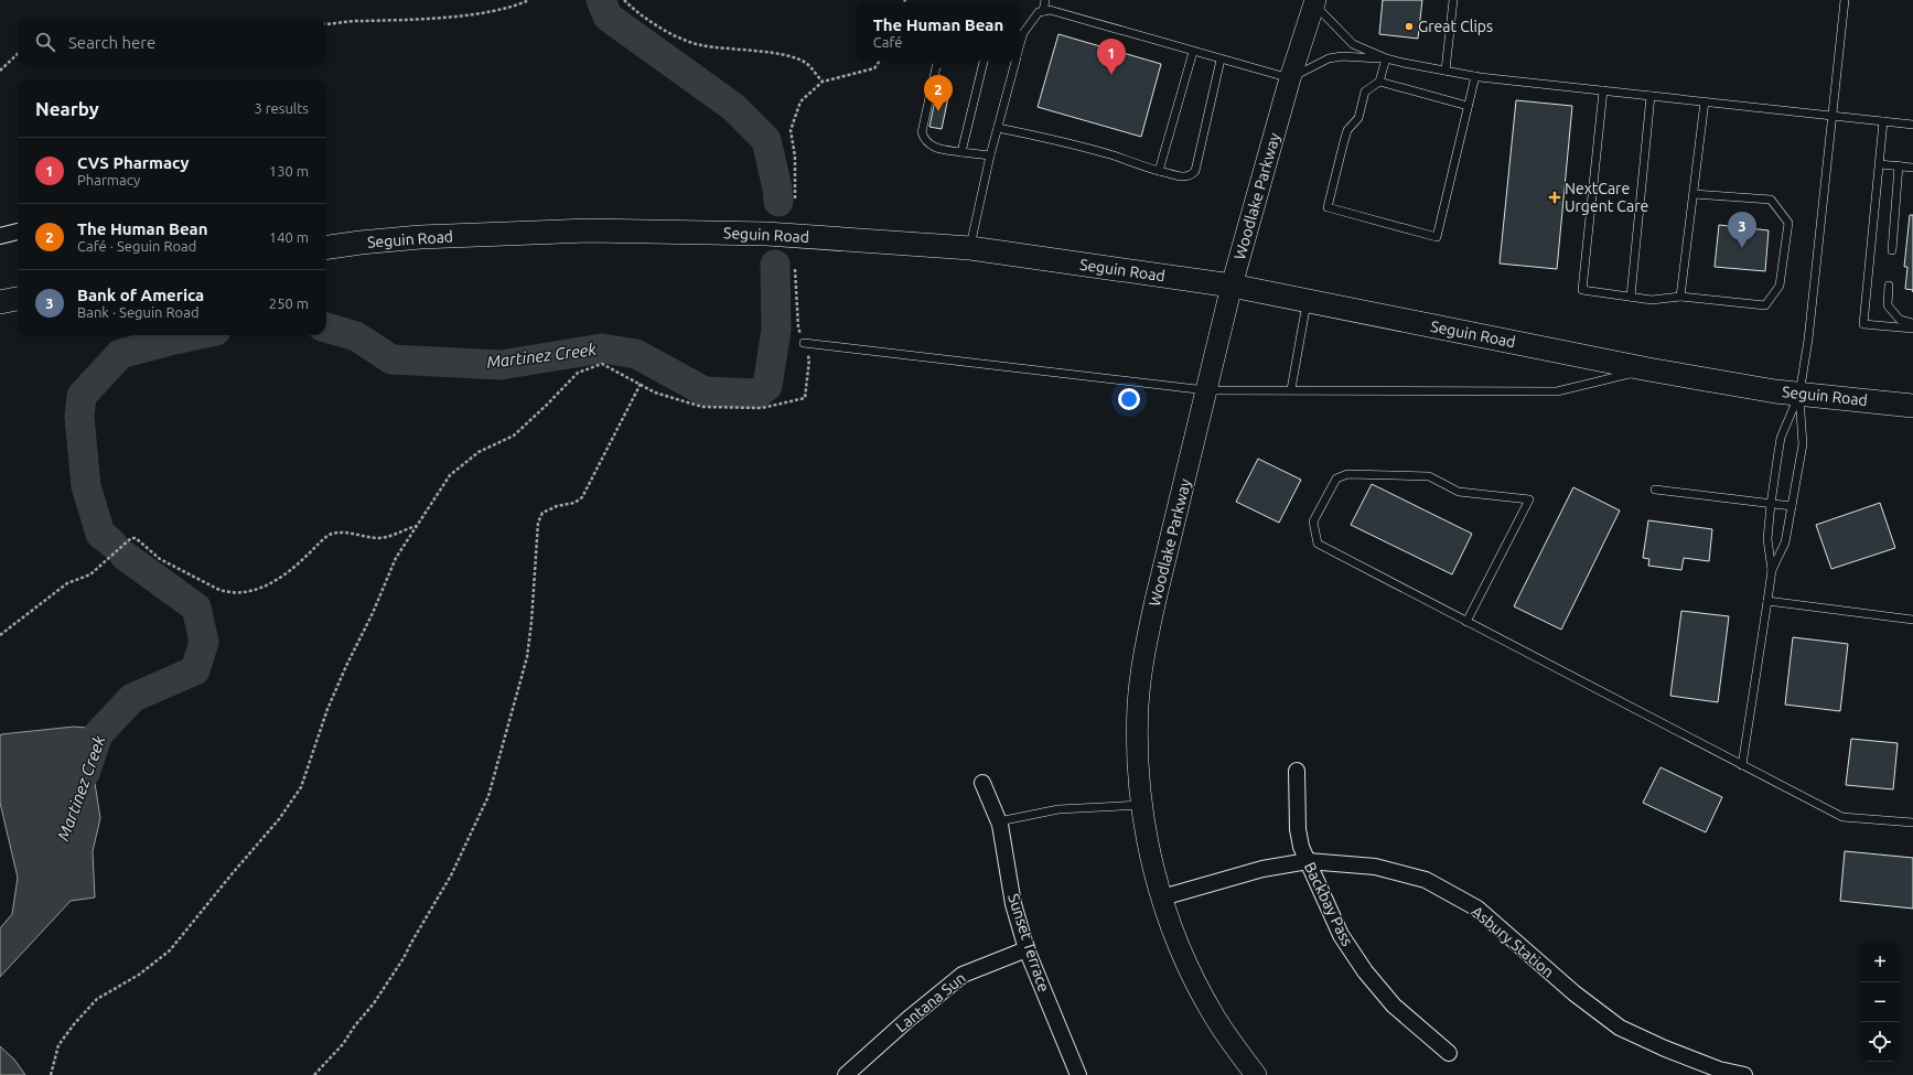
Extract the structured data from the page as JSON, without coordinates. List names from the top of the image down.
{
  "streets": {
    "main road": ["Seguin Road"],
    "street": [
      "Woodlake Parkway",
      "Backbay Pass",
      "Asbury Station",
      "Sunset Terrace",
      "Lantana Sun"
    ]
  },
  "crossings": [
    ["Woodlake Parkway", "Seguin Road"],
    ["Woodlake Parkway", "Asbury Station"],
    ["Backbay Pass", "Asbury Station"],
    ["Sunset Terrace", "Lantana Sun"]
  ],
  "water": ["Martinez Creek"],
  "places": {
    "other": ["Great Clips"],
    "health": ["NextCare Urgent Care"]
  },
  "page": {
    "popup": ["The Human Bean", "Café"],
    "search": "Search here",
    "pins": ["1", "2", "3"],
    "heading": ["Nearby", "3 results"],
    "list": [
      {
        "mark": "1",
        "name": "CVS Pharmacy",
        "note": "Pharmacy",
        "value": "130 m"
      },
      {
        "mark": "2",
        "name": "The Human Bean",
        "note": "Café · Seguin Road",
        "value": "140 m"
      },
      {
        "mark": "3",
        "name": "Bank of America",
        "note": "Bank · Seguin Road",
        "value": "250 m"
      }
    ],
    "map_buttons": ["+", "−"]
  }
}
